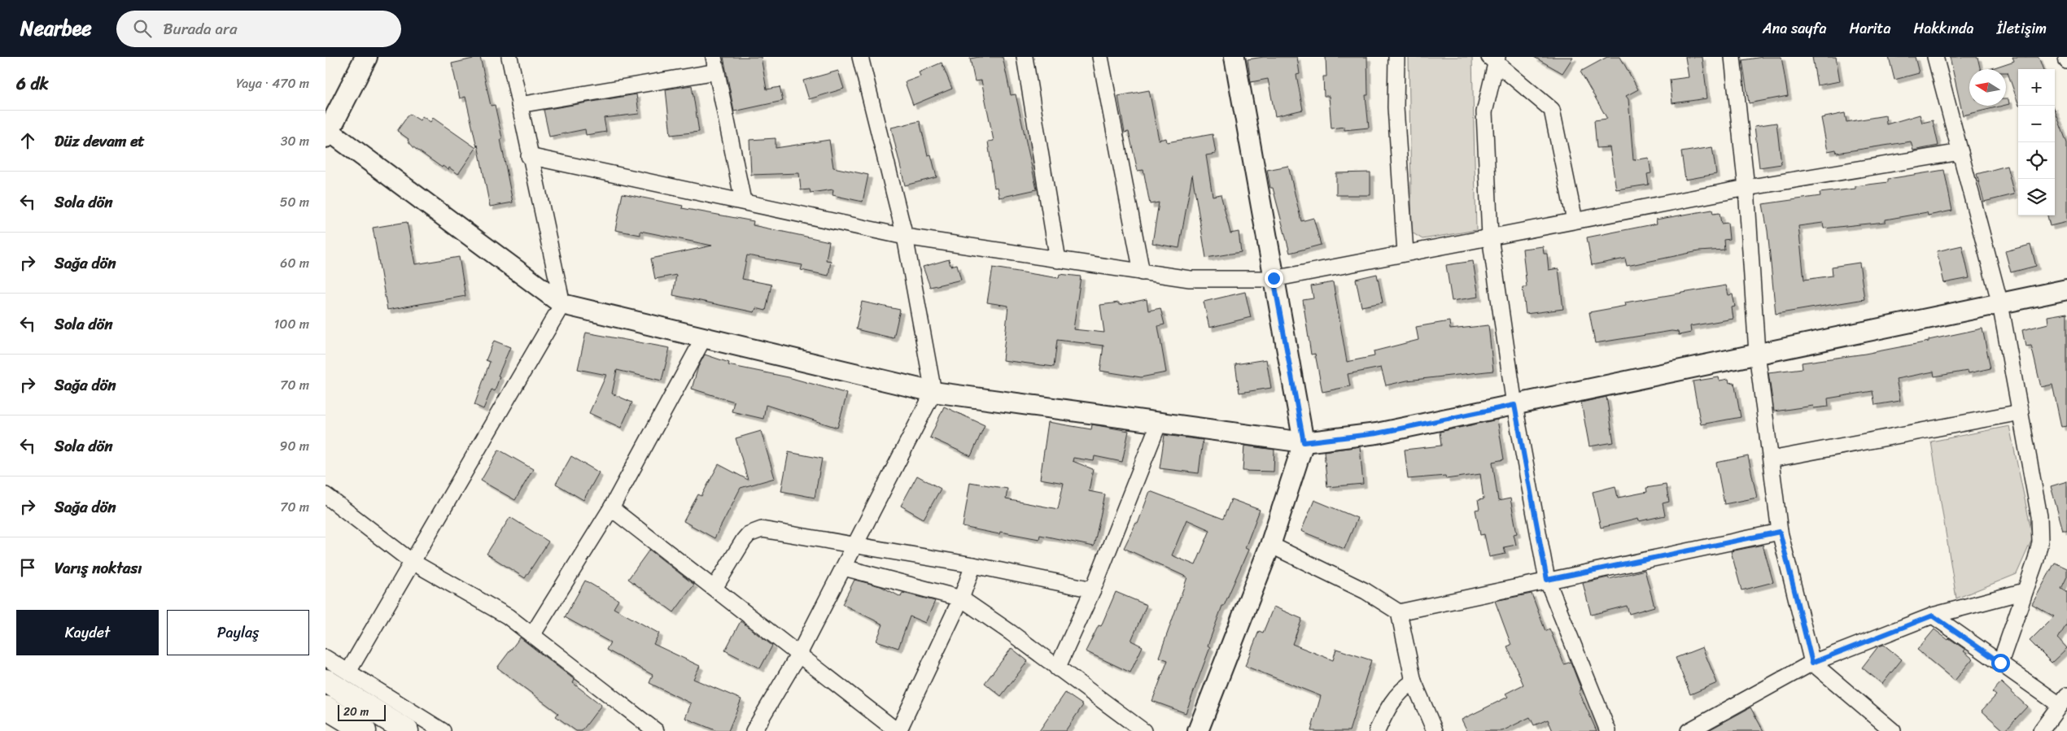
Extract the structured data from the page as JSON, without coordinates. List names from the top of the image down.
{
  "scale_bar": "20 m",
  "north": "left",
  "page": {
    "header": "Nearbee",
    "search": "Burada ara",
    "nav": [
      "Ana sayfa",
      "Harita",
      "Hakkında",
      "İletişim"
    ],
    "heading": ["6 dk", "Yaya · 470 m"],
    "map_buttons": ["+", "−"],
    "list": [
      ["Düz devam et", "30 m"],
      ["Sola dön", "50 m"],
      ["Sağa dön", "60 m"],
      ["Sola dön", "100 m"],
      ["Sağa dön", "70 m"],
      ["Sola dön", "90 m"],
      ["Sağa dön", "70 m"],
      "Varış noktası"
    ],
    "buttons": ["Kaydet", "Paylaş"],
    "scale": "20 m"
  }
}
